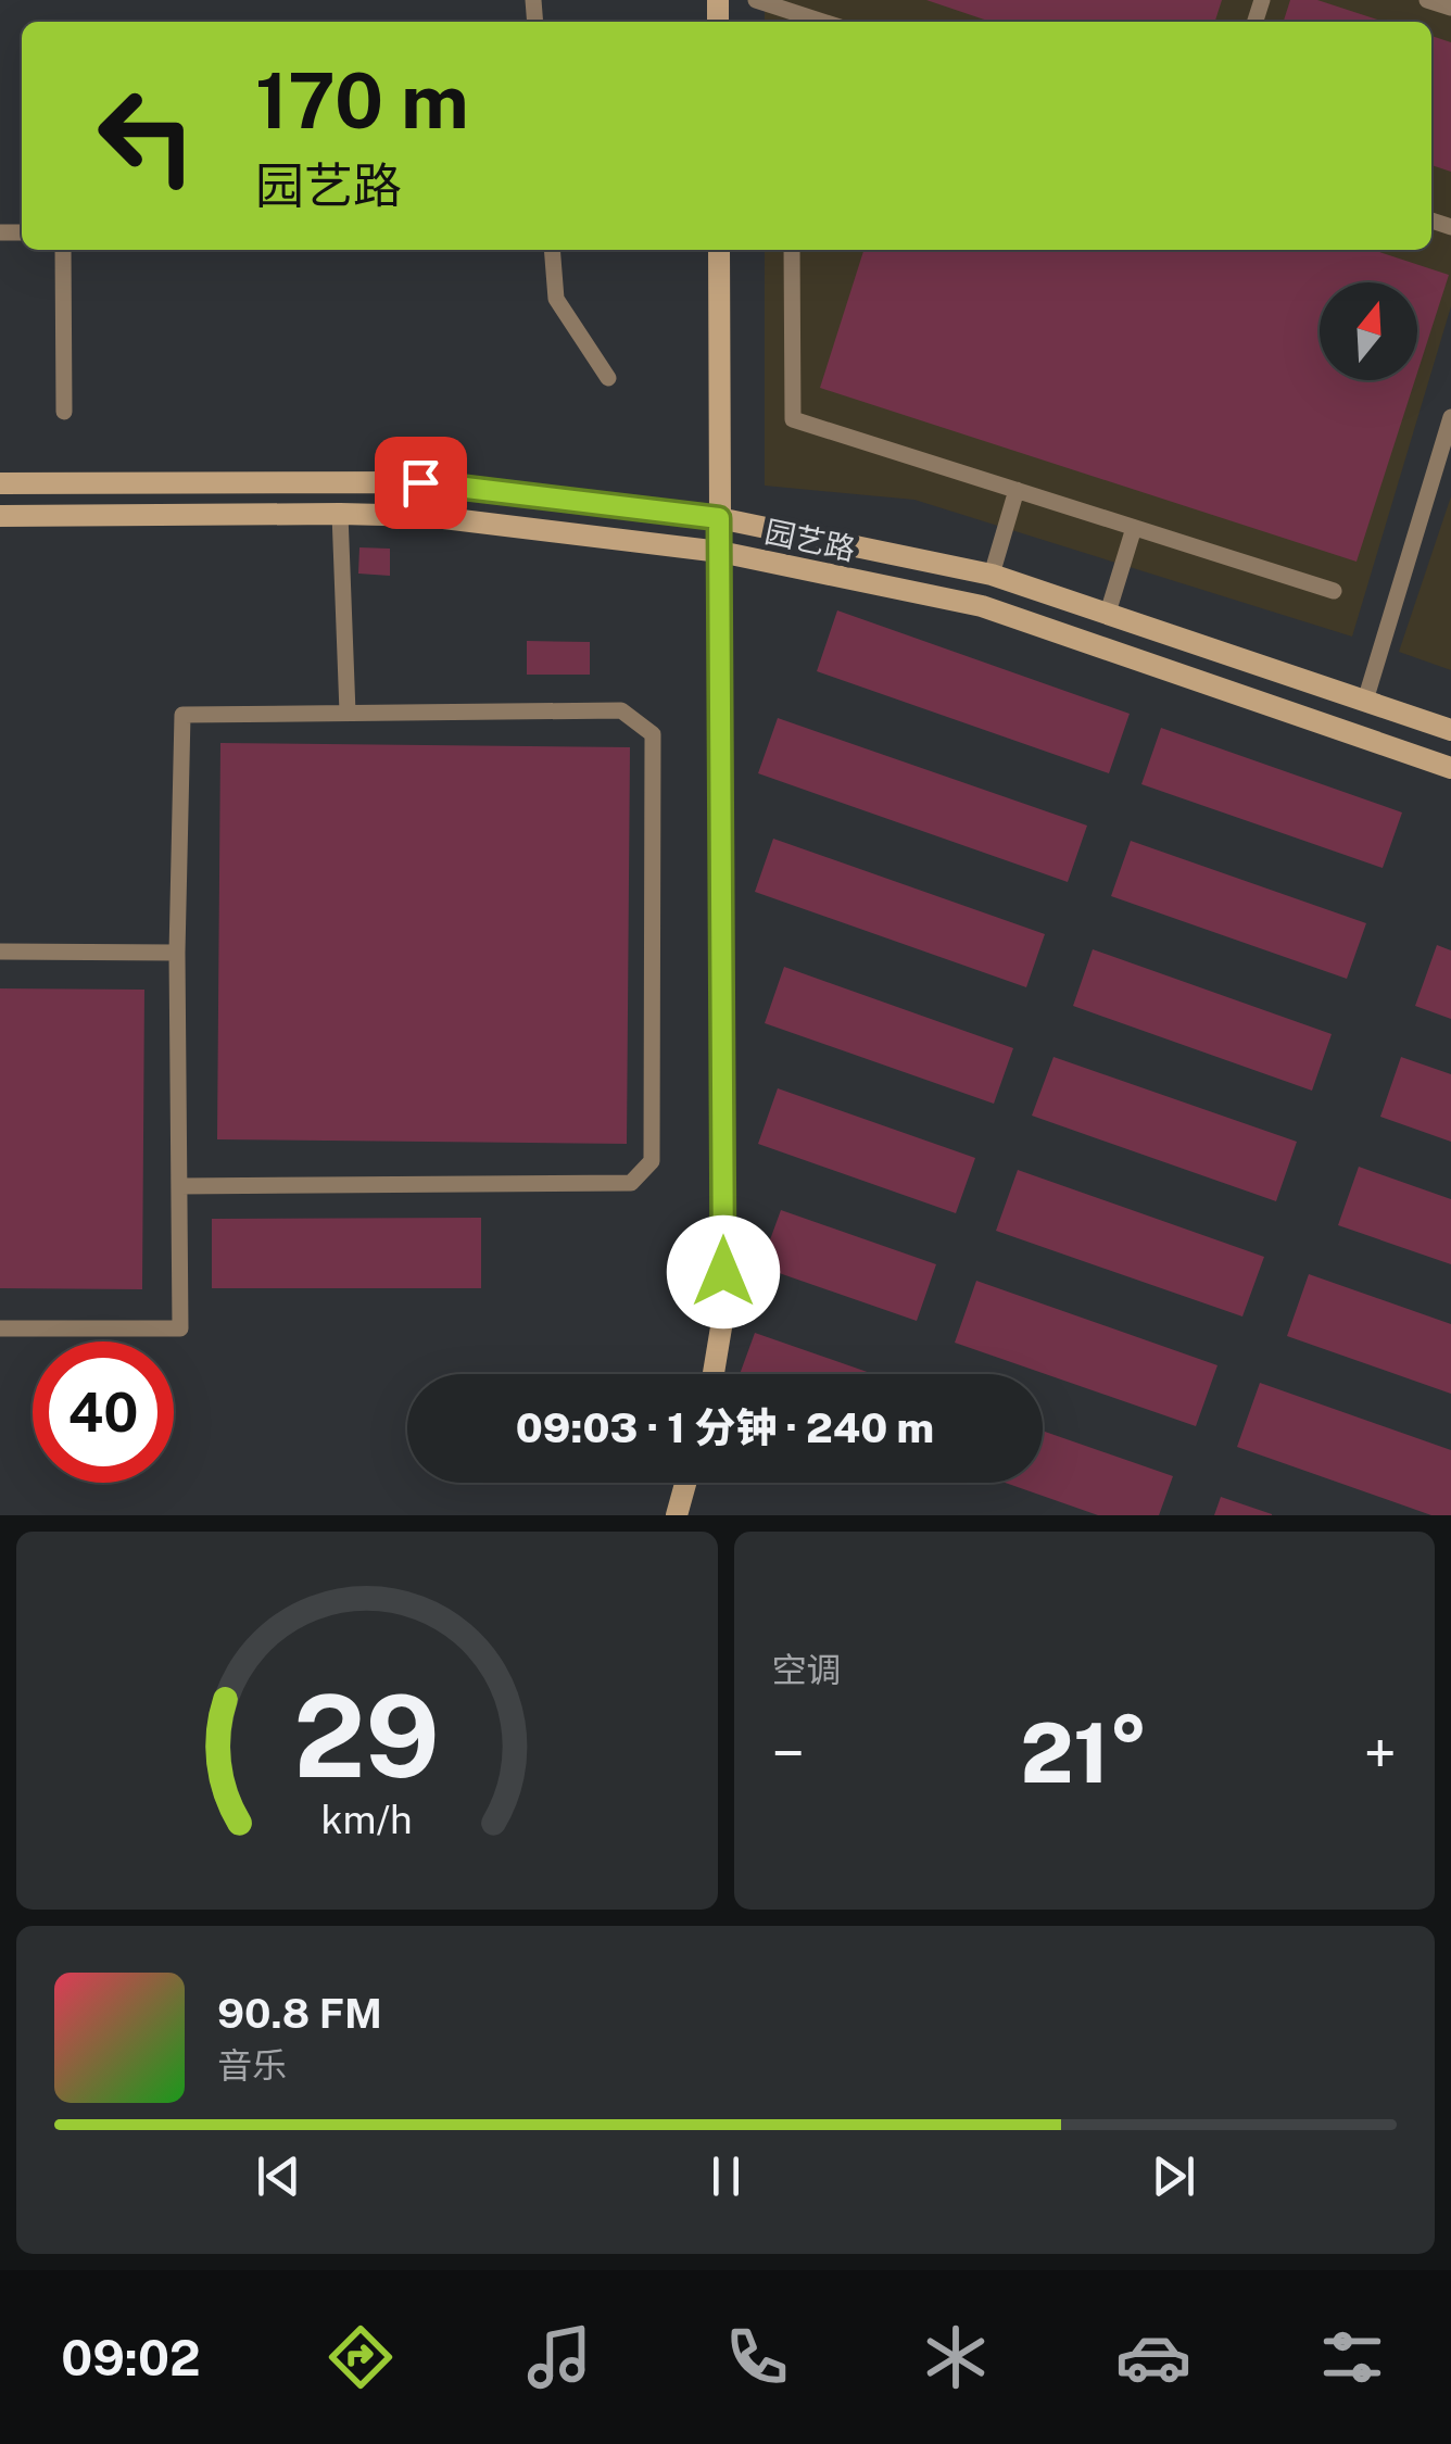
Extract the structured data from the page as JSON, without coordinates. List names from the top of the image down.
{
  "streets": {
    "street": ["园艺路"]
  },
  "north": "top",
  "page": {
    "turn": ["170 m", "园艺路"],
    "limit": "40",
    "trip": "09:03 · 1 分钟 · 240 m",
    "tile": "空调",
    "heat": ["−", "21°", "+"],
    "song": ["90.8 FM", "音乐"],
    "tabs": "09:02",
    "gauge": ["29", "km/h"]
  }
}
